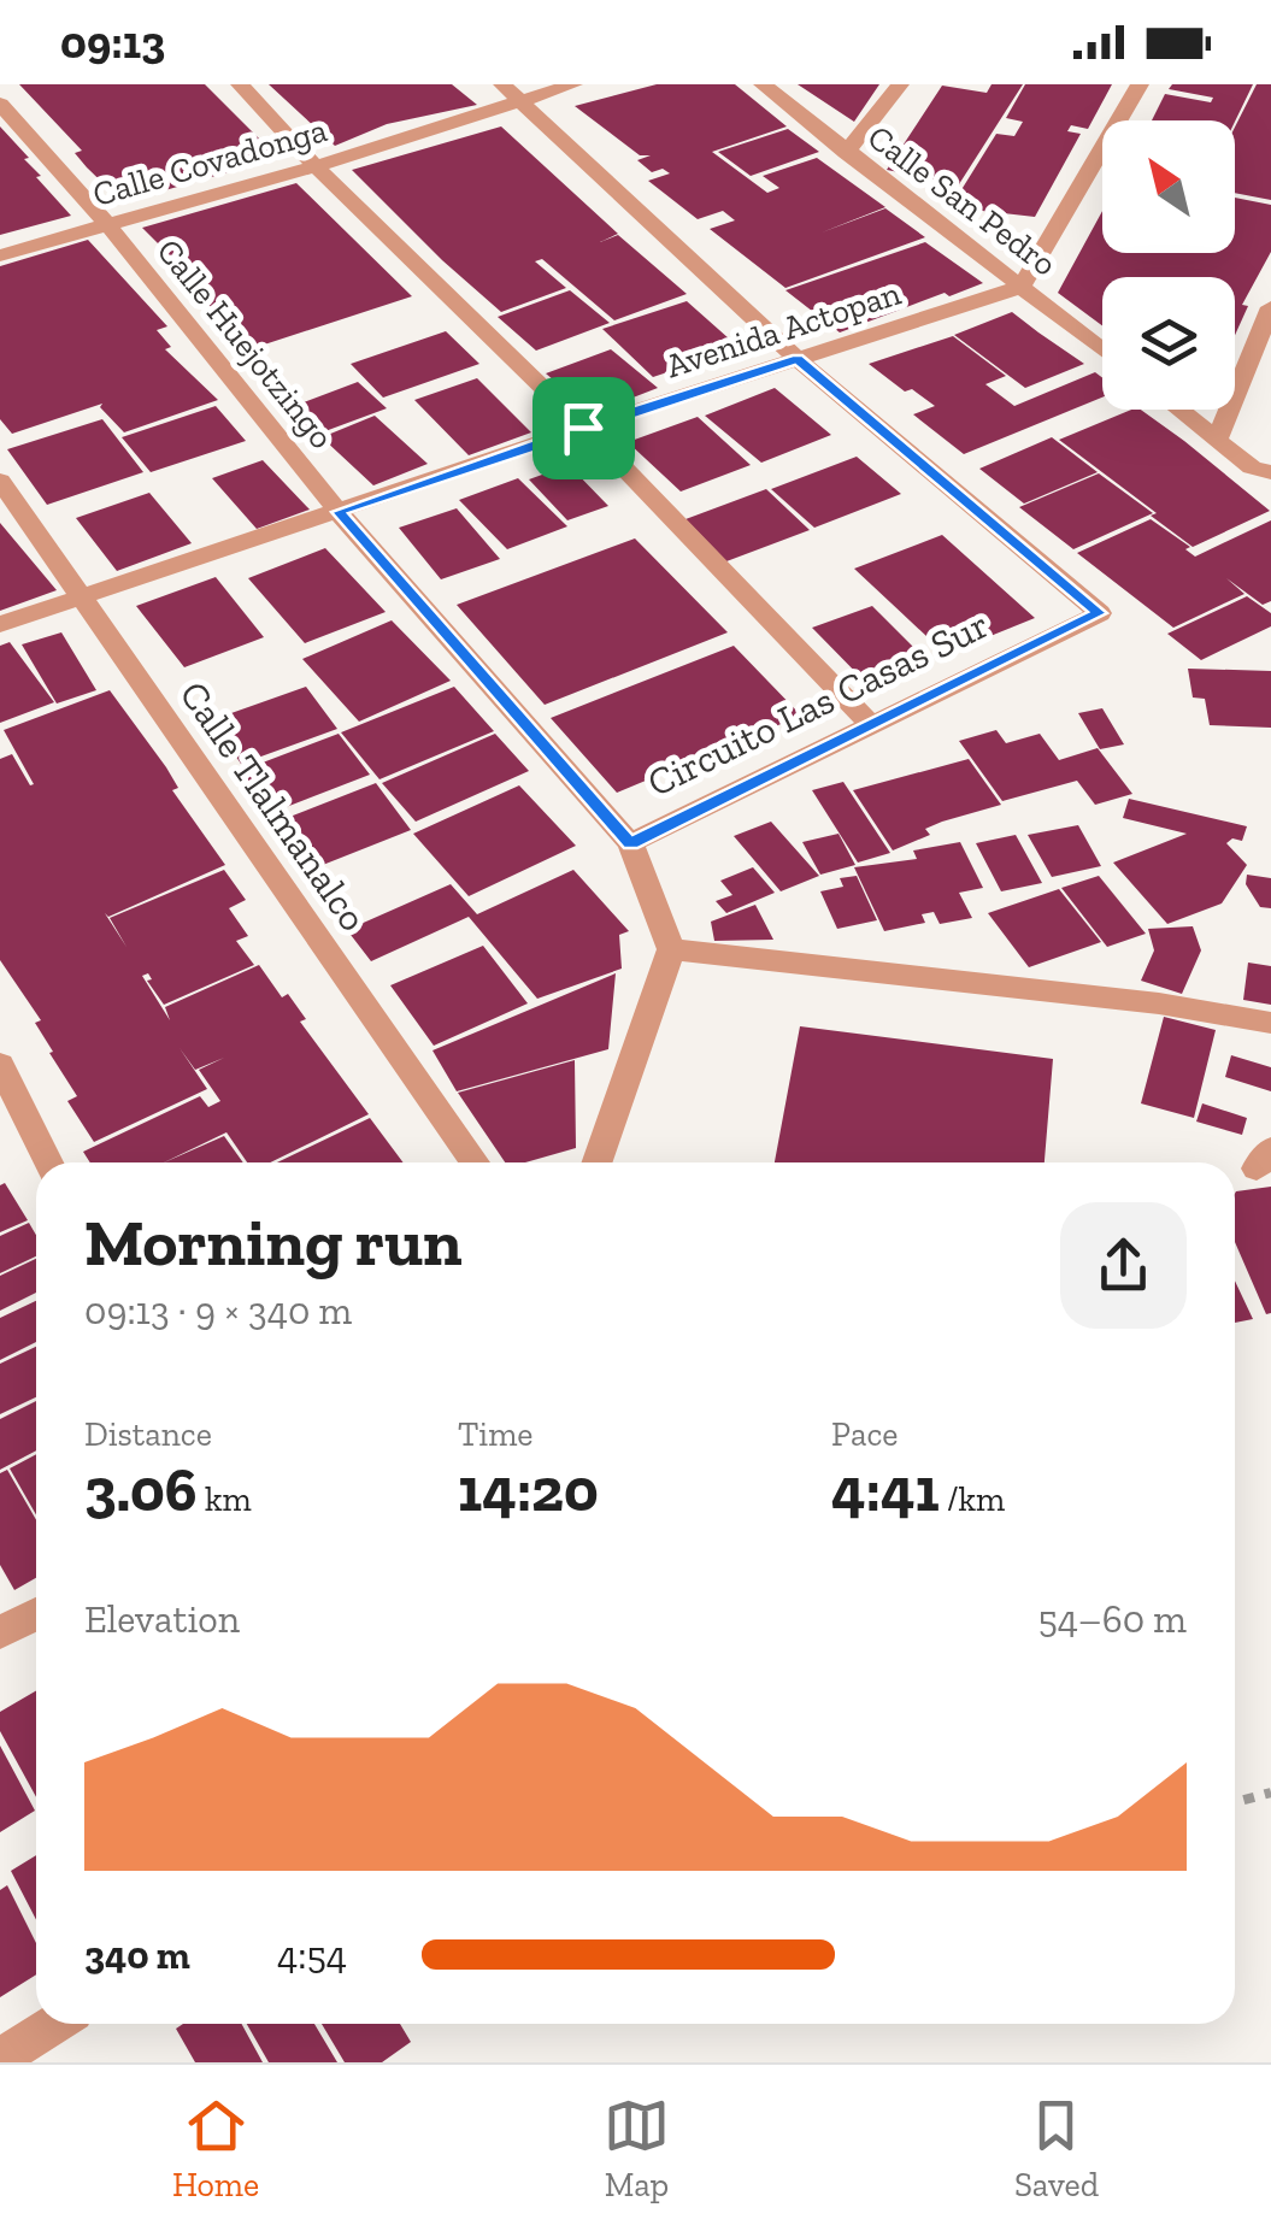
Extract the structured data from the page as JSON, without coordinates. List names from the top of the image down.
{
  "streets": {
    "street": [
      "Calle Covadonga",
      "Calle San Pedro",
      "Avenida Actopan",
      "Calle Huejotzingo",
      "Circuito Las Casas Sur",
      "Calle Tlalmanalco"
    ]
  },
  "crossings": [
    ["Calle Covadonga", "Calle Huejotzingo"],
    ["Calle San Pedro", "Avenida Actopan"],
    ["Avenida Actopan", "Calle Huejotzingo"],
    ["Avenida Actopan", "Circuito Las Casas Sur"],
    ["Avenida Actopan", "Calle Tlalmanalco"],
    ["Calle Huejotzingo", "Circuito Las Casas Sur"]
  ],
  "north": "top left",
  "page": {
    "status": "09:13",
    "heading": ["Morning run", "09:13 · 9 × 340 m"],
    "stats": [
      ["Distance", "3.06 km"],
      ["Time", "14:20"],
      ["Pace", "4:41 /km"]
    ],
    "chart": ["Elevation", "54–60 m"],
    "list": [
      {
        "name": "340 m",
        "note": "4:54"
      }
    ],
    "tabs": ["Home", "Map", "Saved"]
  }
}
